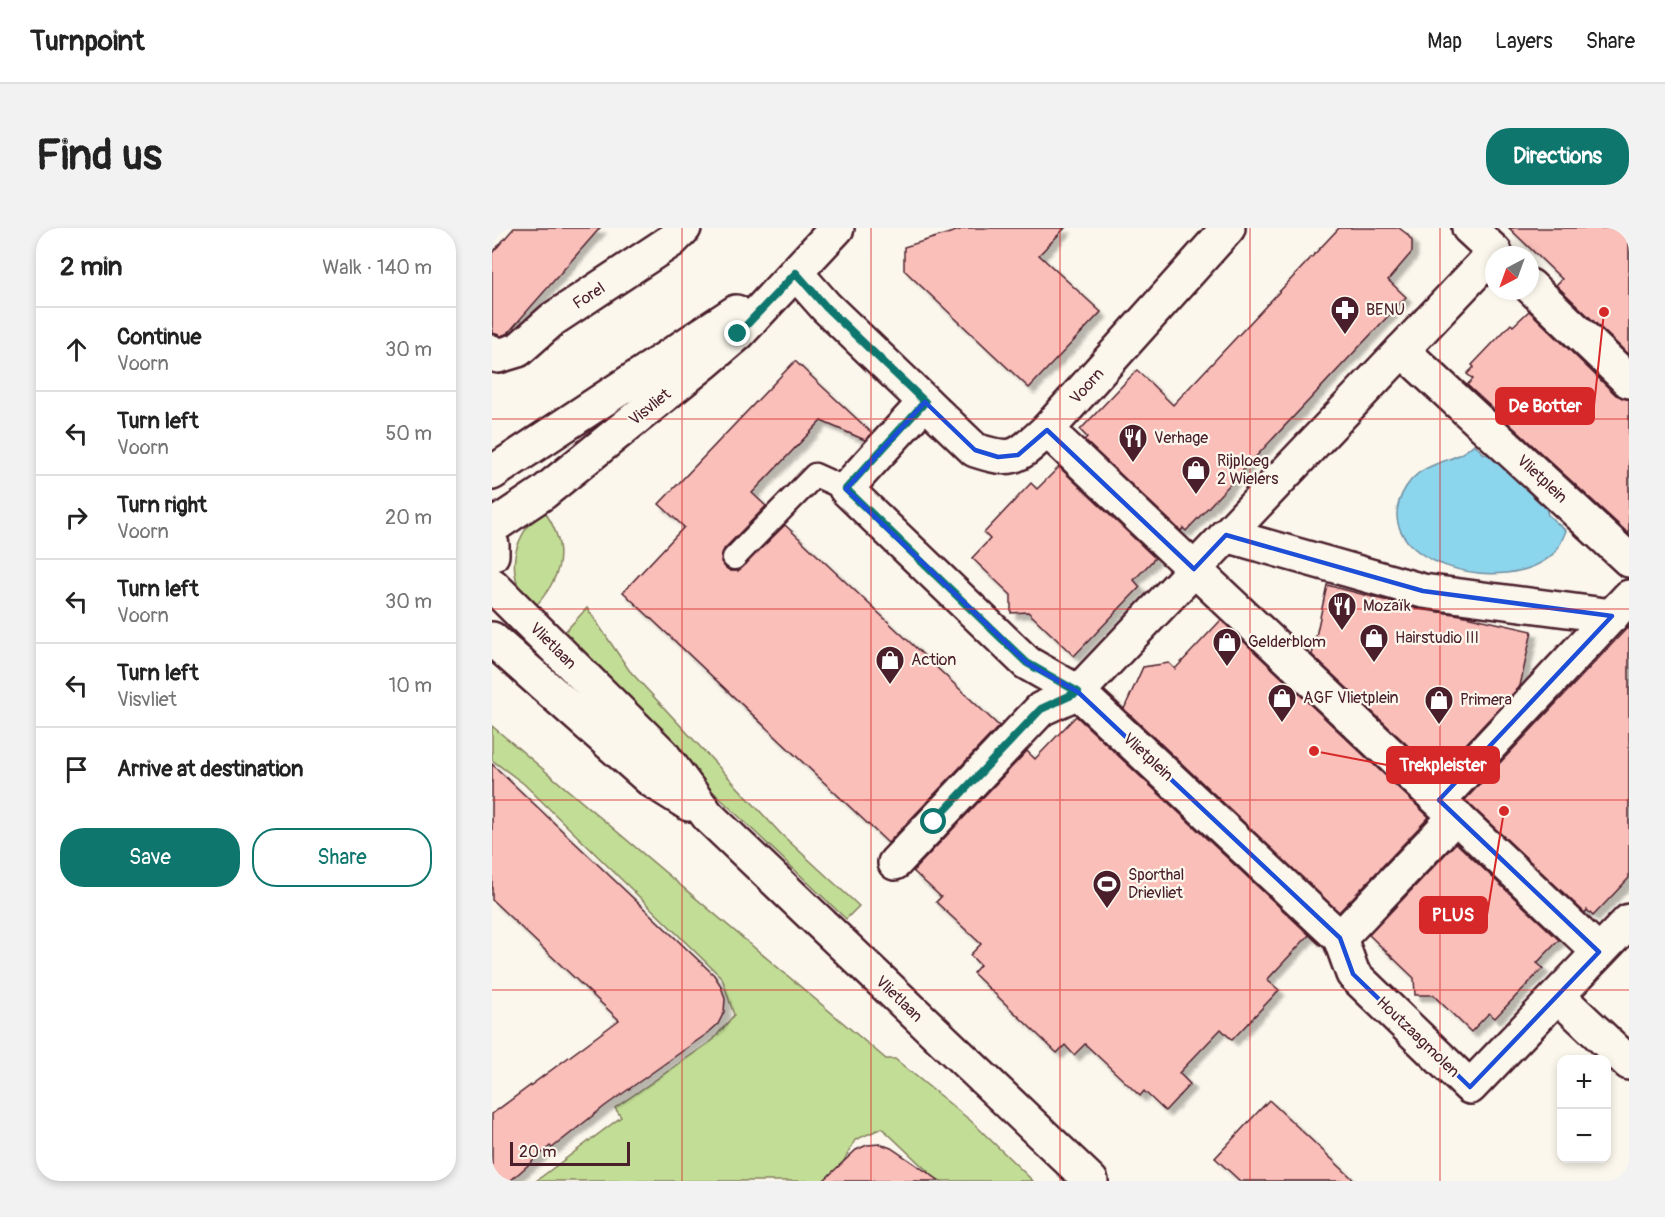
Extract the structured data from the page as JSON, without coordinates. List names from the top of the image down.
{
  "streets": {
    "street": [
      "Forel",
      "Voorn",
      "Visvliet",
      "Vlietplein",
      "Vlietlaan",
      "Houtzaagmolen"
    ]
  },
  "crossings": [
    ["Voorn", "Visvliet"],
    ["Vlietplein", "Houtzaagmolen"]
  ],
  "places": {
    "other": ["De Botter", "Trekpleister", "PLUS"],
    "pharmacy": ["BENU"],
    "restaurant": ["Verhage", "Mozaïk"],
    "shop": [
      "Rijploeg 2 Wielers",
      "Hairstudio III",
      "Gelderblom",
      "Action",
      "AGF Vlietplein",
      "Primera"
    ],
    "sports": ["Sporthal Drievliet"]
  },
  "scale_bar": "20 m",
  "north": "bottom left",
  "page": {
    "header": "Turnpoint",
    "nav": ["Map", "Layers", "Share"],
    "buttons": [
      "Directions",
      ["Save", "Share"]
    ],
    "title": "Find us",
    "heading": ["2 min", "Walk · 140 m"],
    "list": [
      ["Continue", "Voorn", "30 m"],
      ["Turn left", "Voorn", "50 m"],
      ["Turn right", "Voorn", "20 m"],
      ["Turn left", "Voorn", "30 m"],
      ["Turn left", "Visvliet", "10 m"],
      "Arrive at destination"
    ],
    "map_buttons": ["+", "−"],
    "scale": "20 m"
  }
}
